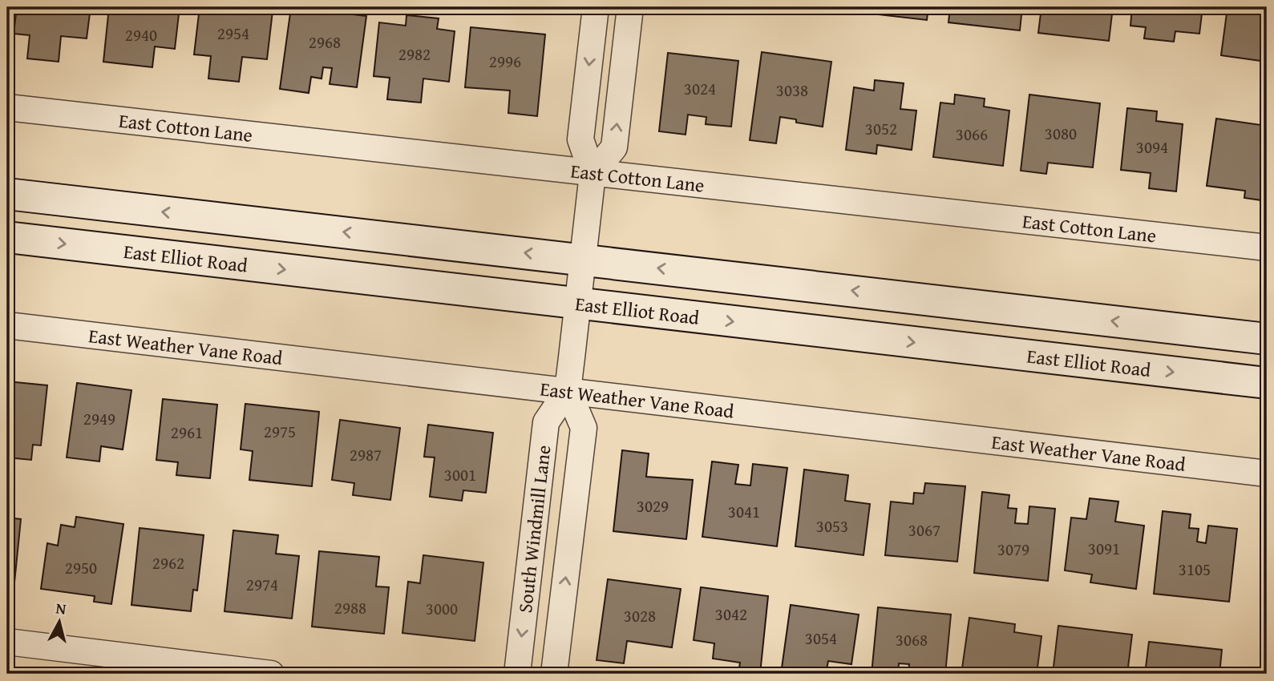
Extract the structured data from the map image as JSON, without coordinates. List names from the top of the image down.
{
  "streets": {
    "main road": ["East Elliot Road"],
    "street": ["East Cotton Lane", "East Weather Vane Road", "South Windmill Lane"]
  },
  "crossings": [
    ["East Cotton Lane", "South Windmill Lane"],
    ["East Elliot Road", "South Windmill Lane"],
    ["East Weather Vane Road", "South Windmill Lane"]
  ],
  "house_numbers": [
    "2954",
    "2940",
    "2968",
    "2982",
    "2996",
    "3024",
    "3038",
    "3052",
    "3080",
    "3066",
    "3094",
    "2949",
    "2975",
    "2961",
    "2987",
    "3001",
    "3029",
    "3041",
    "3053",
    "3067",
    "3091",
    "3079",
    "2962",
    "2950",
    "3105",
    "2974",
    "2988",
    "3000",
    "3042",
    "3028",
    "3054",
    "3068"
  ],
  "north": "top"
}
